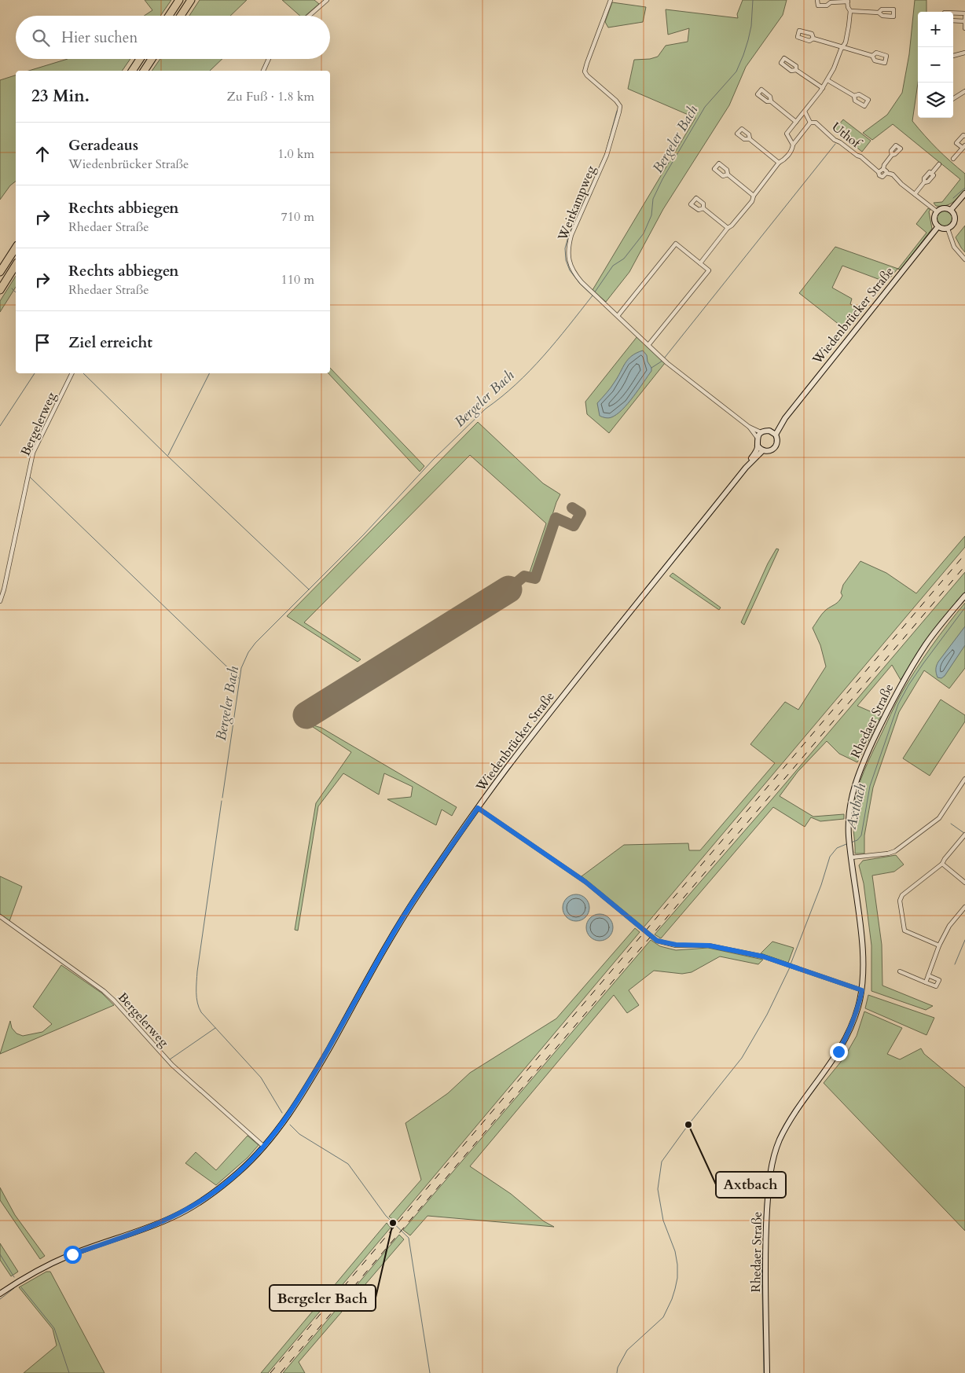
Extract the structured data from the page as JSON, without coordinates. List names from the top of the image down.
{
  "streets": {
    "street": [
      "Uthof",
      "Weitkampweg",
      "Wiedenbrücker Straße",
      "Bergelerweg",
      "Rhedaer Straße"
    ]
  },
  "crossings": [
    ["Wiedenbrücker Straße", "Bergelerweg"]
  ],
  "water": ["Bergeler Bach", "Axtbach"],
  "places": ["Axtbach", "Bergeler Bach"],
  "page": {
    "map_buttons": ["+", "−"],
    "search": "Hier suchen",
    "heading": ["23 Min.", "Zu Fuß · 1.8 km"],
    "list": [
      ["Geradeaus", "Wiedenbrücker Straße", "1.0 km"],
      ["Rechts abbiegen", "Rhedaer Straße", "710 m"],
      ["Rechts abbiegen", "Rhedaer Straße", "110 m"],
      "Ziel erreicht"
    ]
  }
}
